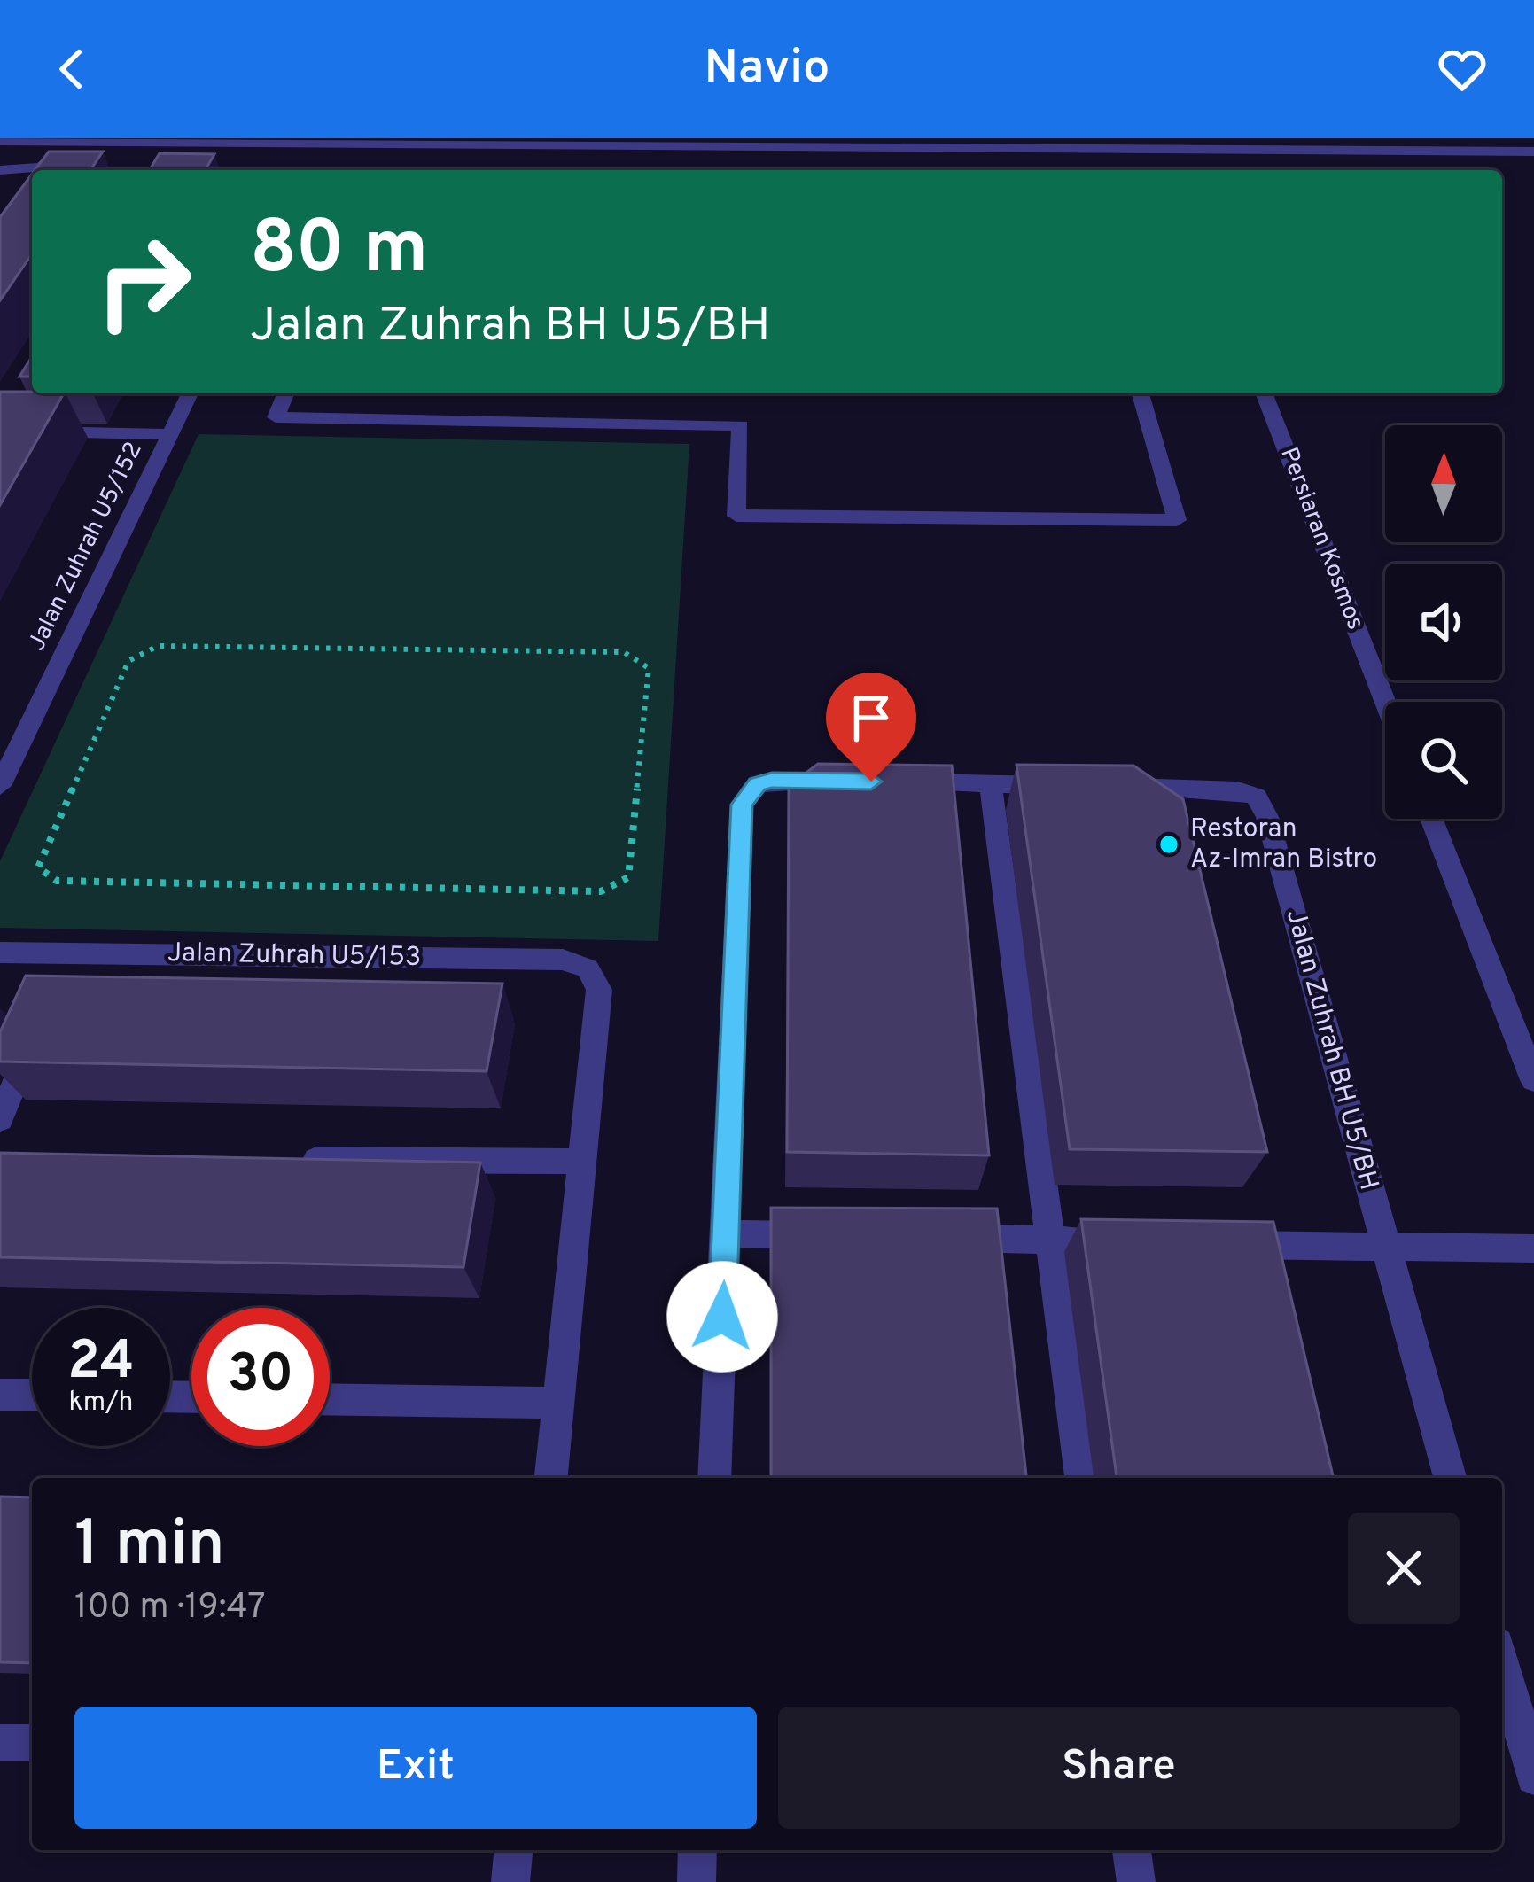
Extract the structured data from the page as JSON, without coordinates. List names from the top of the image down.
{
  "streets": {
    "street": [
      "Persiaran Kosmos",
      "Jalan Zuhrah U5/152",
      "Jalan Zuhrah U5/153",
      "Jalan Zuhrah BH U5/BH"
    ]
  },
  "places": ["Restoran Az-Imran Bistro"],
  "north": "top",
  "page": {
    "header": "Navio",
    "turn": ["80 m", "Jalan Zuhrah BH U5/BH"],
    "speed": "24 km/h",
    "limit": "30",
    "heading": ["1 min", "100 m · 19:47"],
    "buttons": ["Exit", "Share"]
  }
}
